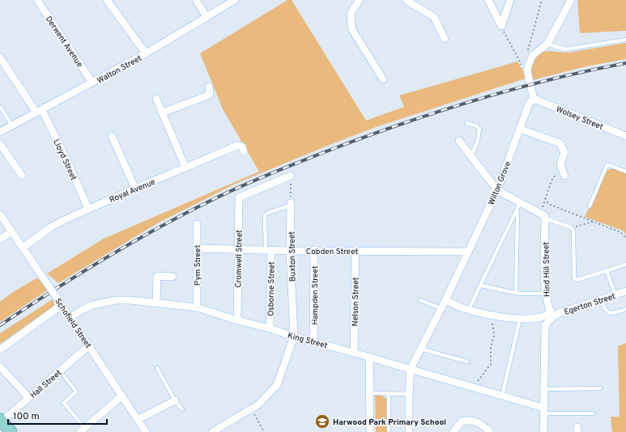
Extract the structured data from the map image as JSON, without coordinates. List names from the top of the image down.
{
  "streets": {
    "street": [
      "Derwent Avenue",
      "Walton Street",
      "Wolsey Street",
      "Lloyd Street",
      "Wilton Grove",
      "Royal Avenue",
      "Cobden Street",
      "Buxton Street",
      "Cromwell Street",
      "Pym Street",
      "Hind Hill Street",
      "Osborne Street",
      "Hampden Street",
      "Nelson Street",
      "Egerton Street",
      "Schofield Street",
      "King Street",
      "Hall Street"
    ]
  },
  "crossings": [
    ["Derwent Avenue", "Walton Street"],
    ["Walton Street", "Lloyd Street"],
    ["Wolsey Street", "Wilton Grove"],
    ["Lloyd Street", "Royal Avenue"],
    ["Wilton Grove", "Cobden Street"],
    ["Wilton Grove", "Egerton Street"],
    ["Wilton Grove", "King Street"],
    ["Royal Avenue", "Schofield Street"],
    ["Cobden Street", "Buxton Street"],
    ["Cobden Street", "Cromwell Street"],
    ["Cobden Street", "Pym Street"],
    ["Cobden Street", "Osborne Street"],
    ["Cobden Street", "Hampden Street"],
    ["Cobden Street", "Nelson Street"],
    ["Buxton Street", "King Street"],
    ["Cromwell Street", "King Street"],
    ["Pym Street", "King Street"],
    ["Hind Hill Street", "Egerton Street"],
    ["Osborne Street", "King Street"],
    ["Hampden Street", "King Street"],
    ["Nelson Street", "King Street"],
    ["Schofield Street", "King Street"],
    ["Schofield Street", "Hall Street"]
  ],
  "places": {
    "school or university": ["Harwood Park Primary School"]
  },
  "scale_bar": "100 m"
}
